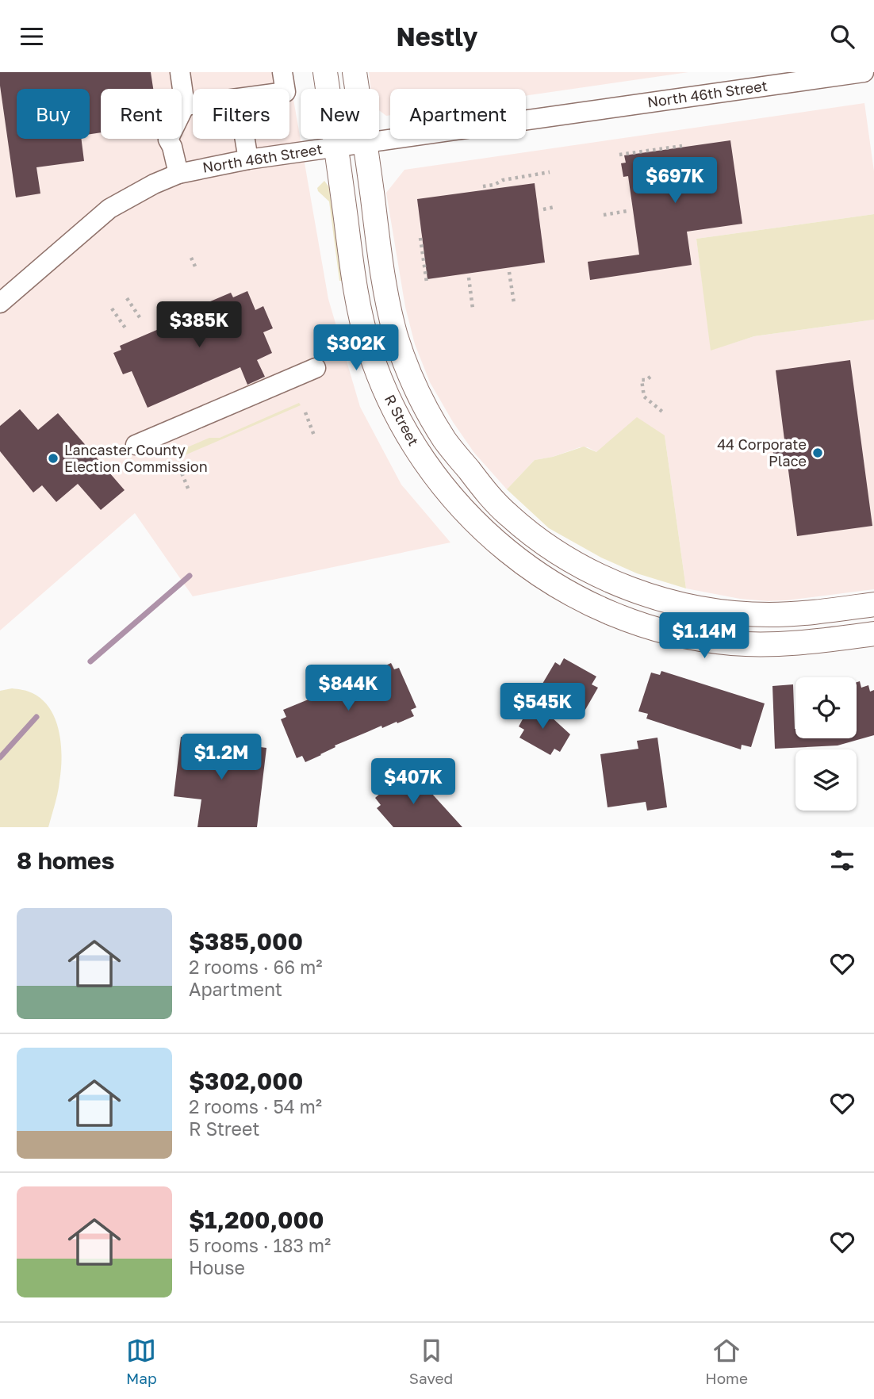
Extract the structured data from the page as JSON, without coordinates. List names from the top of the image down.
{
  "streets": {
    "main road": ["R Street"],
    "street": ["North 46th Street"]
  },
  "crossings": [
    ["North 46th Street", "R Street"]
  ],
  "places": ["44 Corporate Place", "Lancaster County Election Commission"],
  "page": {
    "header": "Nestly",
    "chip": [
      "Buy",
      "Rent",
      "Filters",
      "New",
      "Apartment"
    ],
    "price": [
      "$697K",
      "$385K",
      "$302K",
      "$1.14M",
      "$844K",
      "$545K",
      "$1.2M",
      "$407K"
    ],
    "heading": "8 homes",
    "list": [
      {
        "name": "$385,000",
        "note": "2 rooms · 66 m² · Apartment"
      },
      {
        "name": "$302,000",
        "note": "2 rooms · 54 m² · R Street"
      },
      {
        "name": "$1,200,000",
        "note": "5 rooms · 183 m² · House"
      }
    ],
    "tabs": ["Map", "Saved", "Home"]
  }
}
